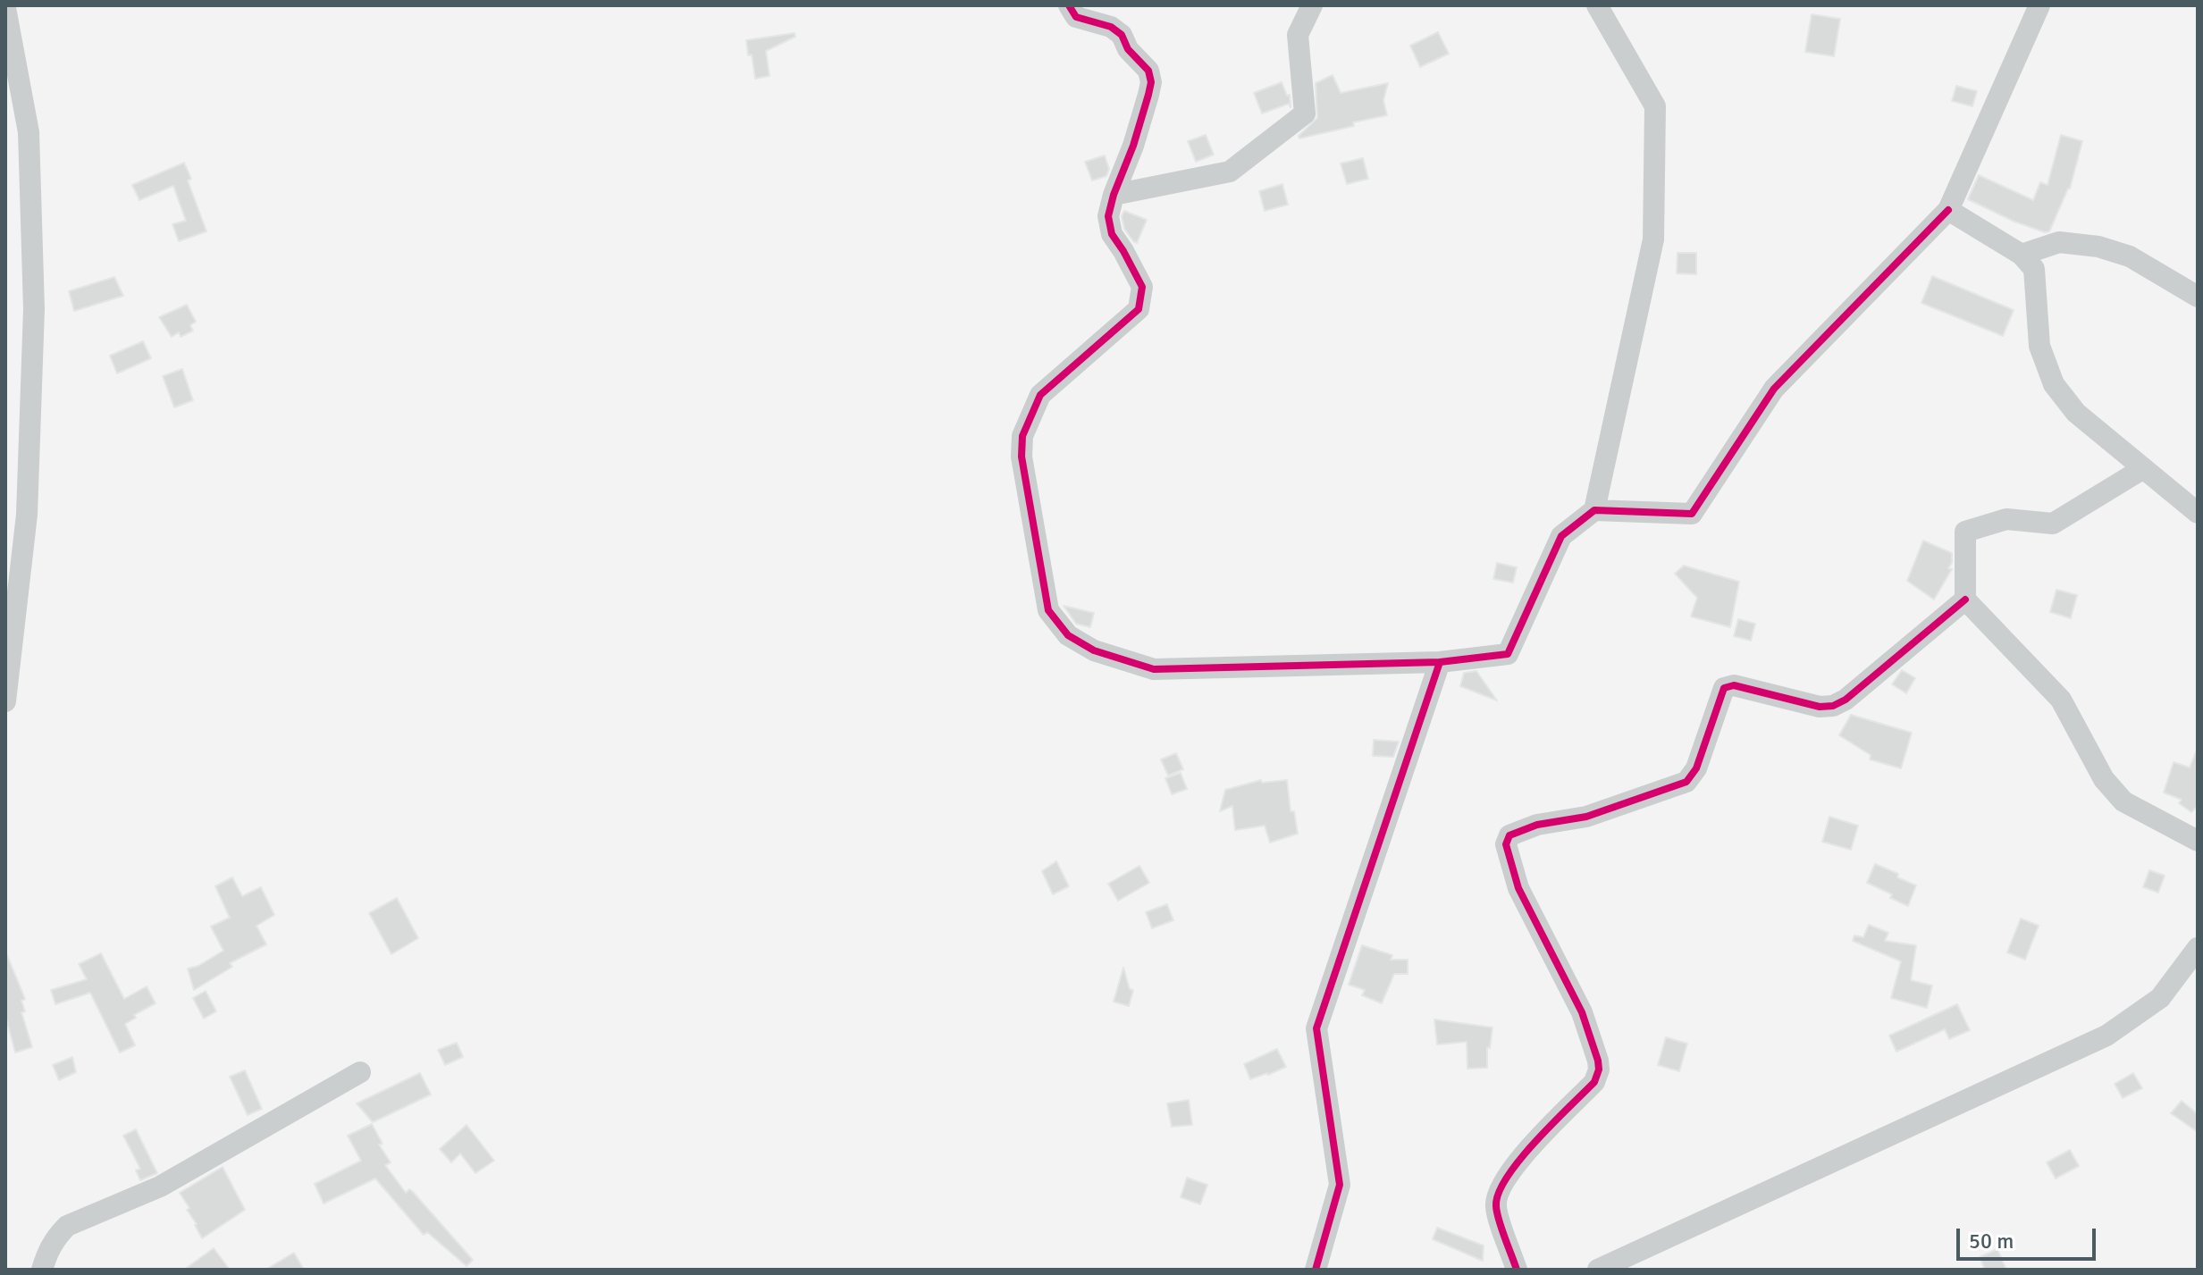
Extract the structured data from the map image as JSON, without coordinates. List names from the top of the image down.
{
  "scale_bar": "50 m"
}
